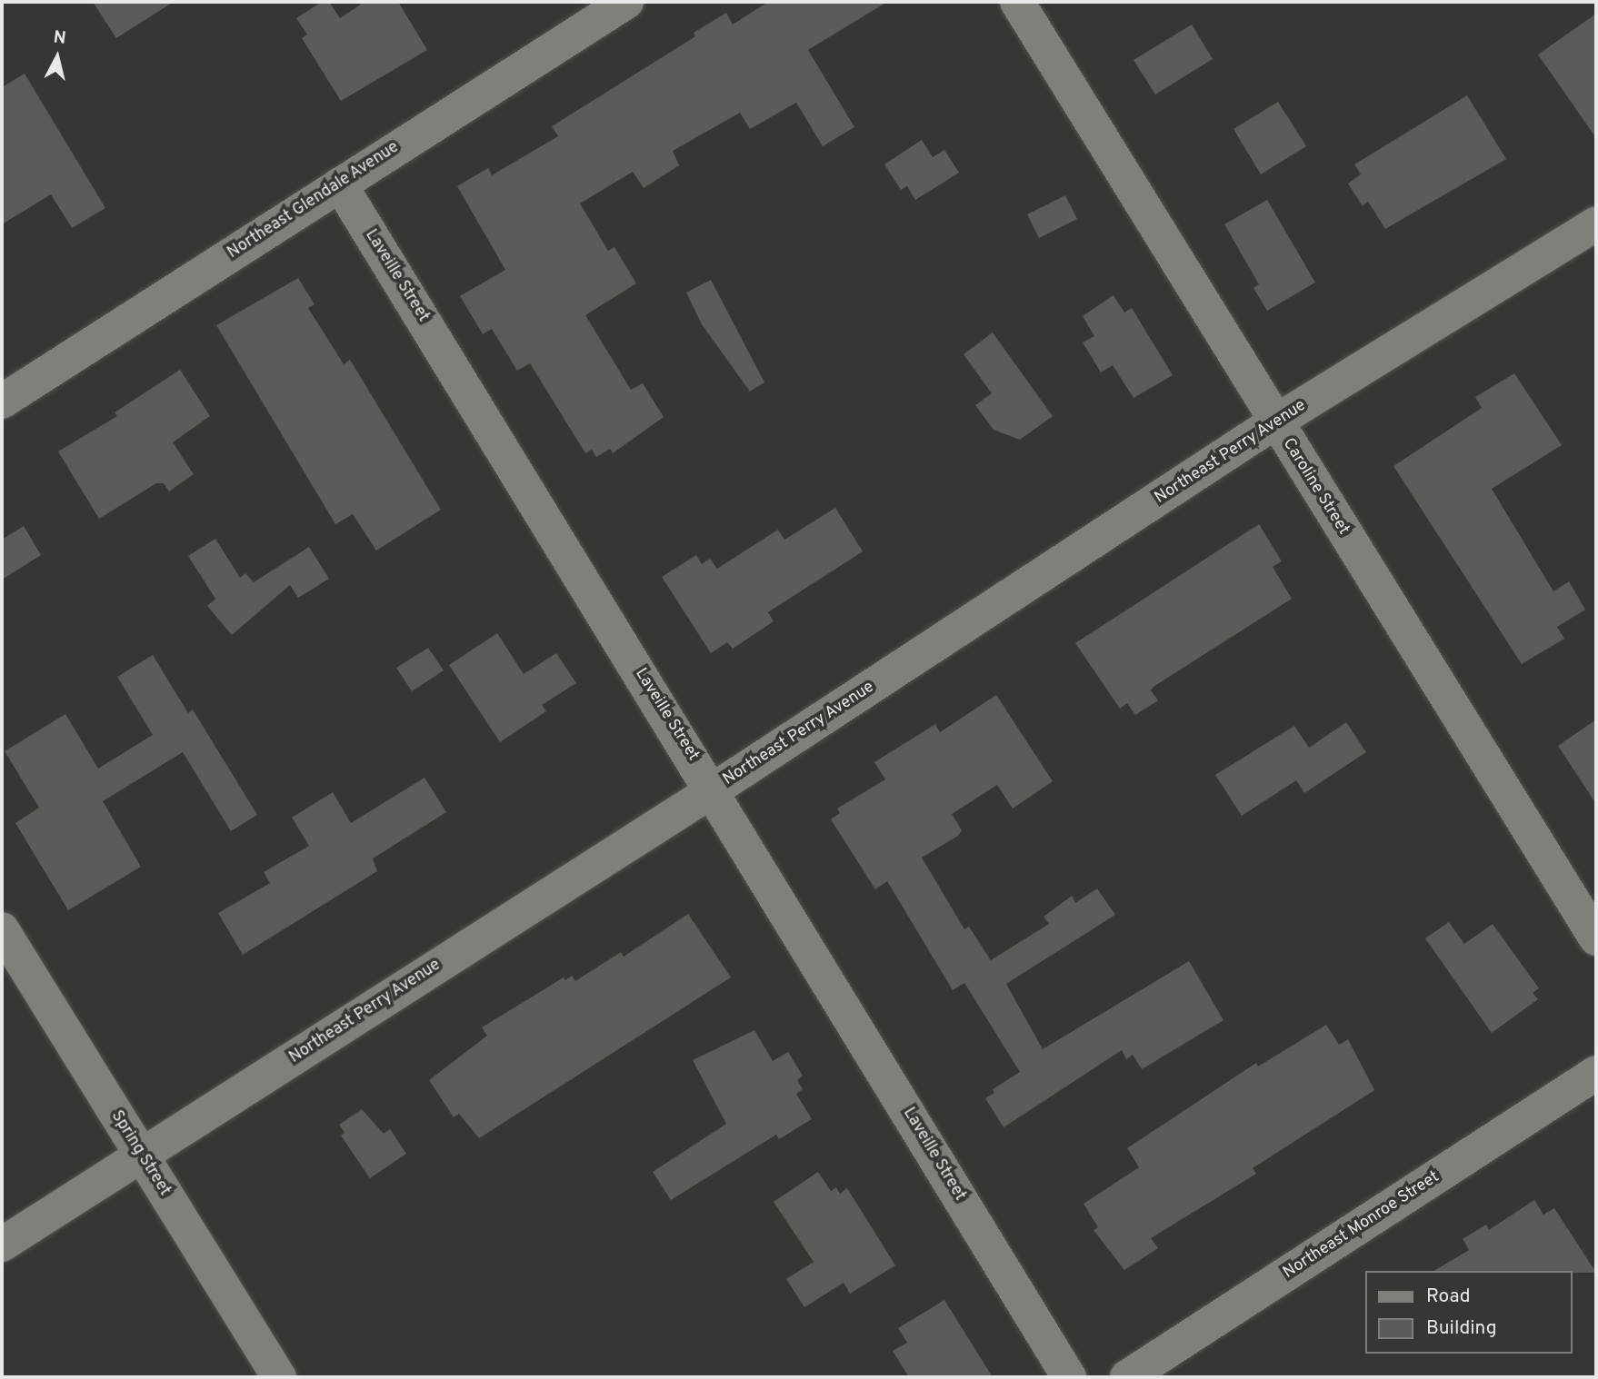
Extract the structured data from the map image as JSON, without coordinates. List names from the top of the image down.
{
  "streets": {
    "street": [
      "Northeast Glendale Avenue",
      "Laveille Street",
      "Northeast Perry Avenue",
      "Caroline Street",
      "Spring Street",
      "Northeast Monroe Street"
    ]
  },
  "crossings": [
    ["Northeast Glendale Avenue", "Laveille Street"],
    ["Laveille Street", "Northeast Perry Avenue"],
    ["Northeast Perry Avenue", "Caroline Street"],
    ["Northeast Perry Avenue", "Spring Street"]
  ],
  "legend": ["Road", "Building"],
  "north": "top"
}
